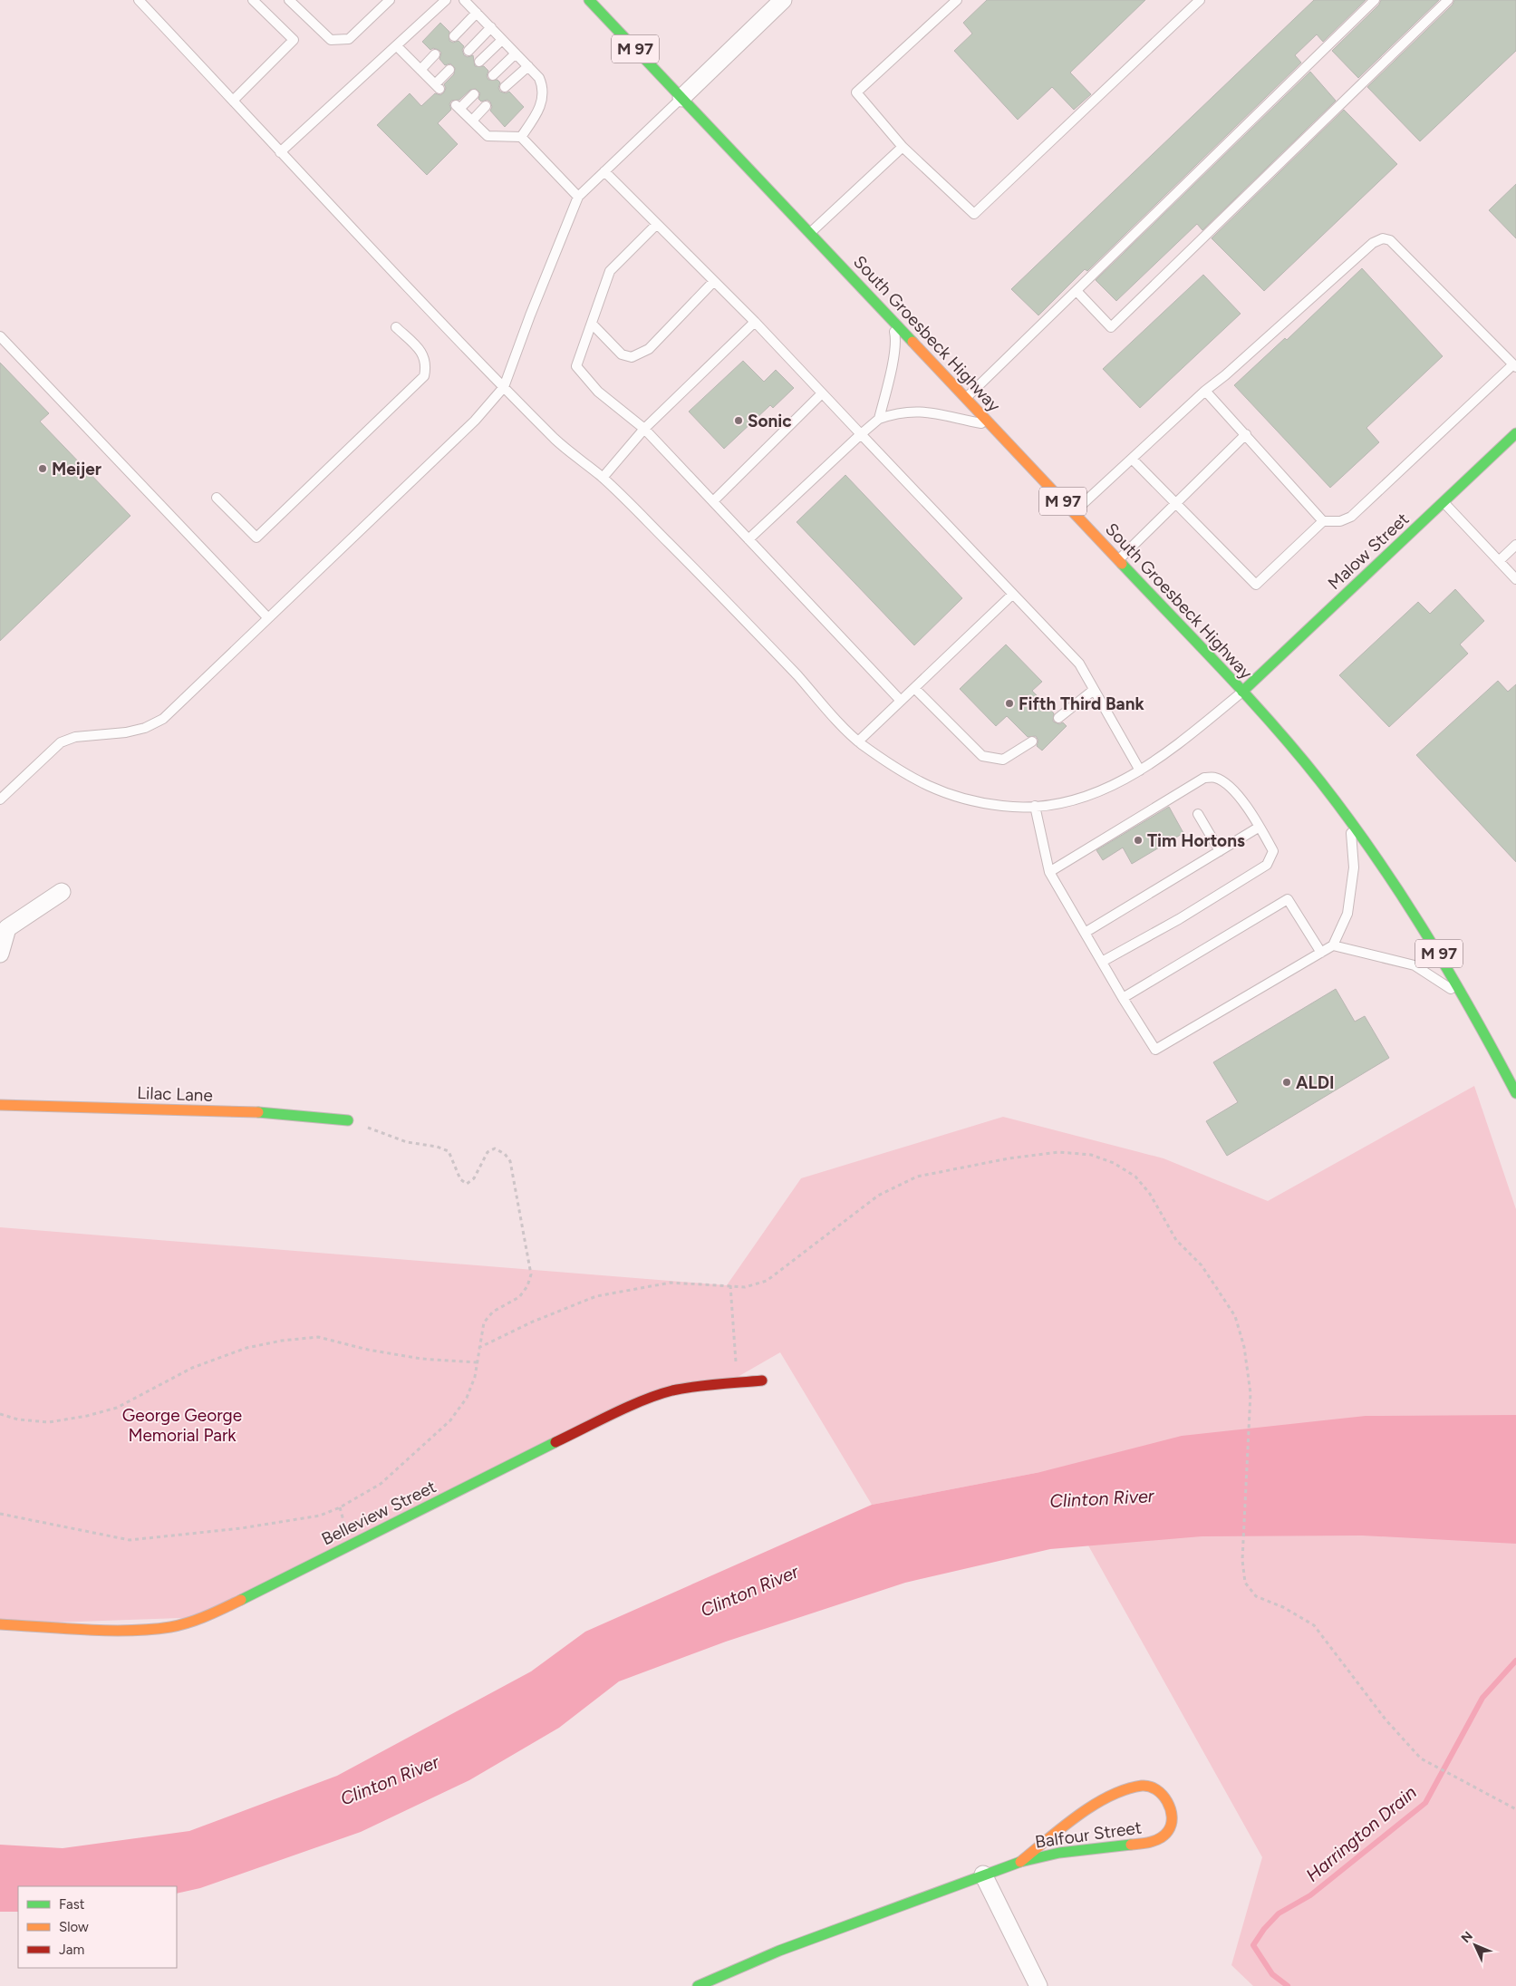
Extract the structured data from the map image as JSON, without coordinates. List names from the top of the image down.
{
  "streets": {
    "street": [
      "M 97",
      "South Groesbeck Highway",
      "Malow Street",
      "Lilac Lane",
      "Belleview Street",
      "Balfour Street"
    ]
  },
  "crossings": [
    ["South Groesbeck Highway", "Malow Street"]
  ],
  "water": ["Clinton River", "Harrington Drain"],
  "parks": ["George George Memorial Park"],
  "places": [
    "Sonic",
    "Meijer",
    "Fifth Third Bank",
    "Tim Hortons",
    "ALDI"
  ],
  "legend": ["Fast", "Slow", "Jam"],
  "north": "top left"
}
